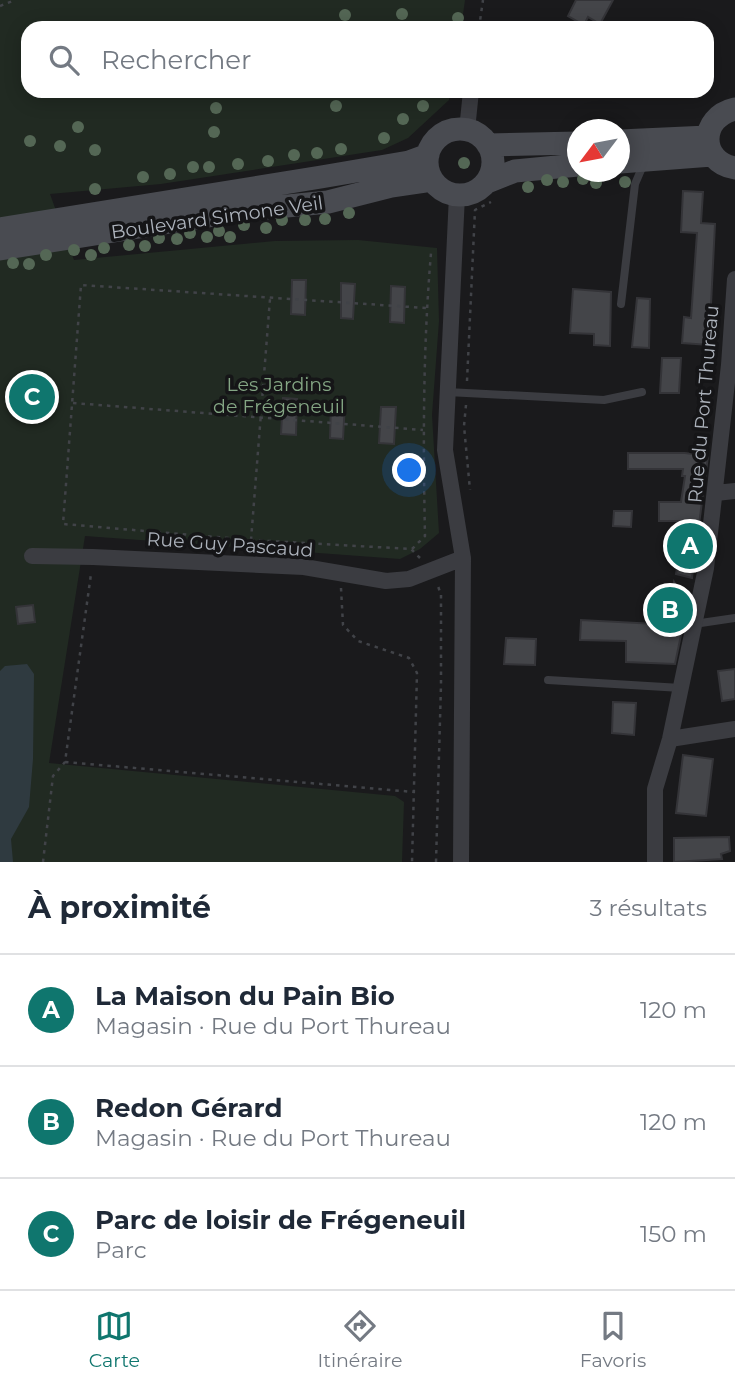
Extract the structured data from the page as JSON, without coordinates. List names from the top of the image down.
{
  "streets": {
    "main road": ["Boulevard Simone Veil"],
    "street": ["Rue du Port Thureau", "Rue Guy Pascaud"]
  },
  "parks": ["Les Jardins de Frégeneuil"],
  "north": "bottom left",
  "page": {
    "search": "Rechercher",
    "pins": ["C", "A", "B"],
    "heading": ["À proximité", "3 résultats"],
    "list": [
      {
        "mark": "A",
        "name": "La Maison du Pain Bio",
        "note": "Magasin · Rue du Port Thureau",
        "value": "120 m"
      },
      {
        "mark": "B",
        "name": "Redon Gérard",
        "note": "Magasin · Rue du Port Thureau",
        "value": "120 m"
      },
      {
        "mark": "C",
        "name": "Parc de loisir de Frégeneuil",
        "note": "Parc",
        "value": "150 m"
      }
    ],
    "nav": ["Carte", "Itinéraire", "Favoris"]
  }
}
